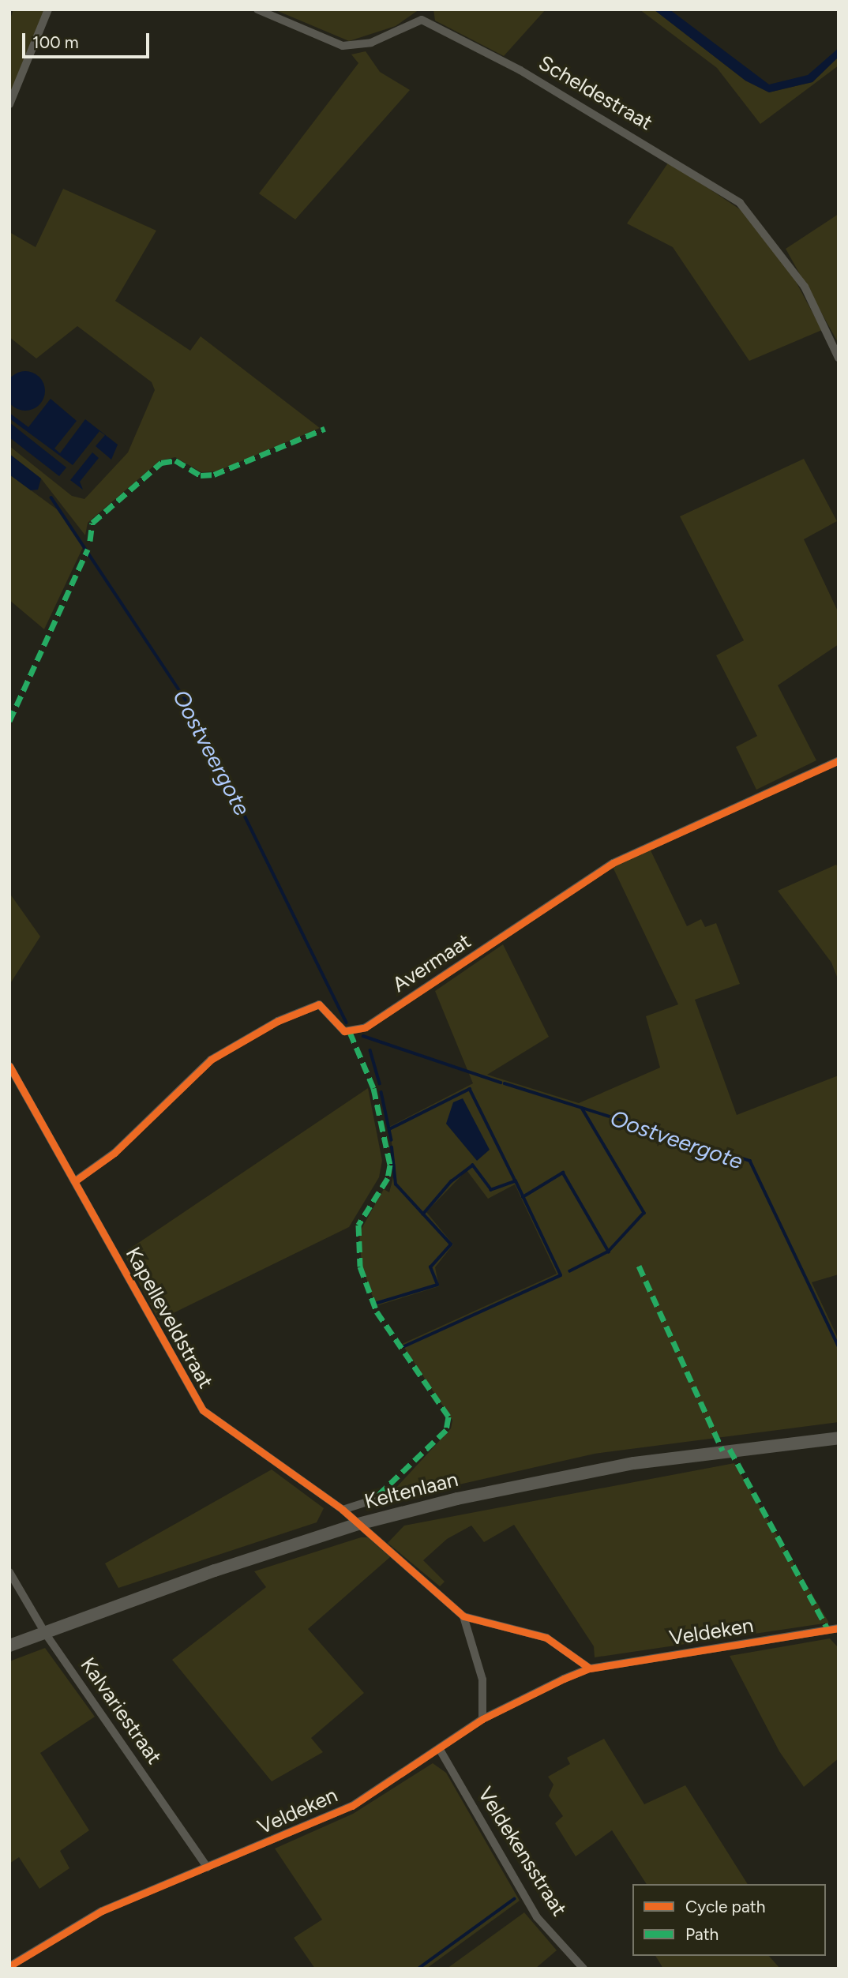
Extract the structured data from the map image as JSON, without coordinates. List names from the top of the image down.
{
  "streets": {
    "main road": ["Keltenlaan"],
    "street": [
      "Scheldestraat",
      "Avermaat",
      "Kapelleveldstraat",
      "Veldeken",
      "Kalvariestraat",
      "Veldekensstraat"
    ]
  },
  "crossings": [
    ["Avermaat", "Kapelleveldstraat"],
    ["Kapelleveldstraat", "Keltenlaan"],
    ["Keltenlaan", "Kalvariestraat"],
    ["Veldeken", "Kalvariestraat"],
    ["Veldeken", "Veldekensstraat"]
  ],
  "water": ["Oostveergote"],
  "legend": ["Cycle path", "Path"],
  "scale_bar": "100 m"
}
